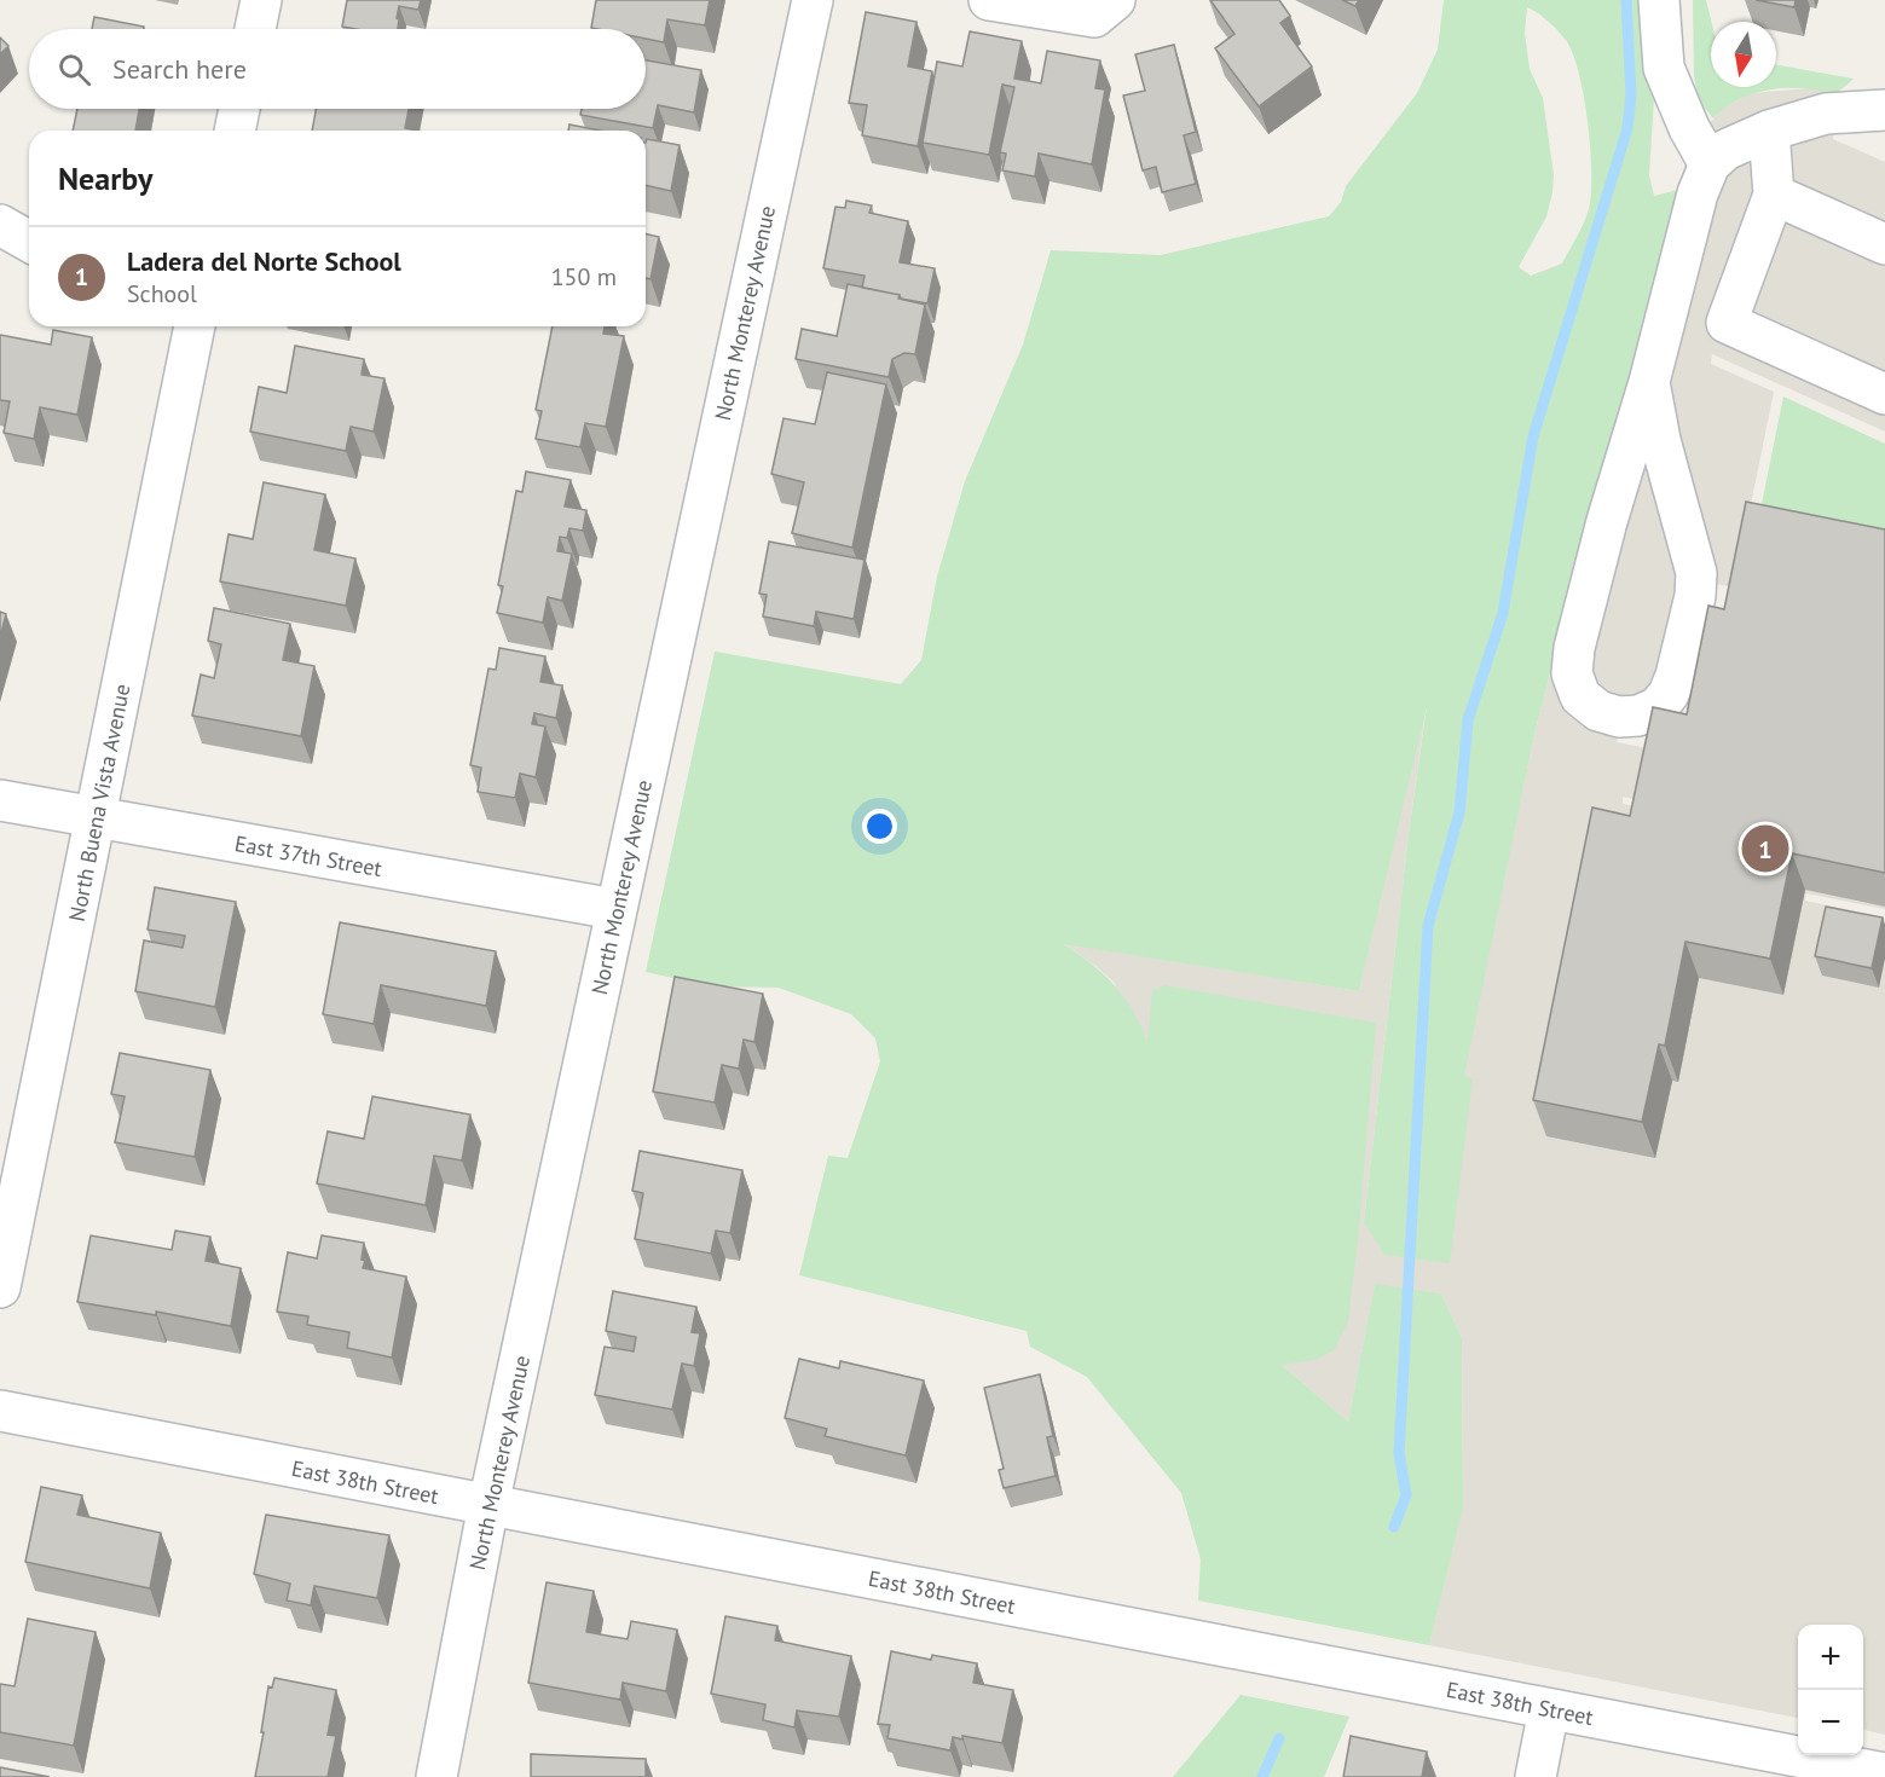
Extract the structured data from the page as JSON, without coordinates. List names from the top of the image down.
{
  "streets": {
    "street": [
      "North Monterey Avenue",
      "North Buena Vista Avenue",
      "East 37th Street",
      "East 38th Street"
    ]
  },
  "crossings": [
    ["North Monterey Avenue", "East 37th Street"],
    ["North Monterey Avenue", "East 38th Street"],
    ["North Buena Vista Avenue", "East 37th Street"]
  ],
  "north": "bottom",
  "page": {
    "search": "Search here",
    "heading": "Nearby",
    "list": [
      {
        "mark": "1",
        "name": "Ladera del Norte School",
        "note": "School",
        "value": "150 m"
      }
    ],
    "pins": "1",
    "map_buttons": ["+", "−"]
  }
}
